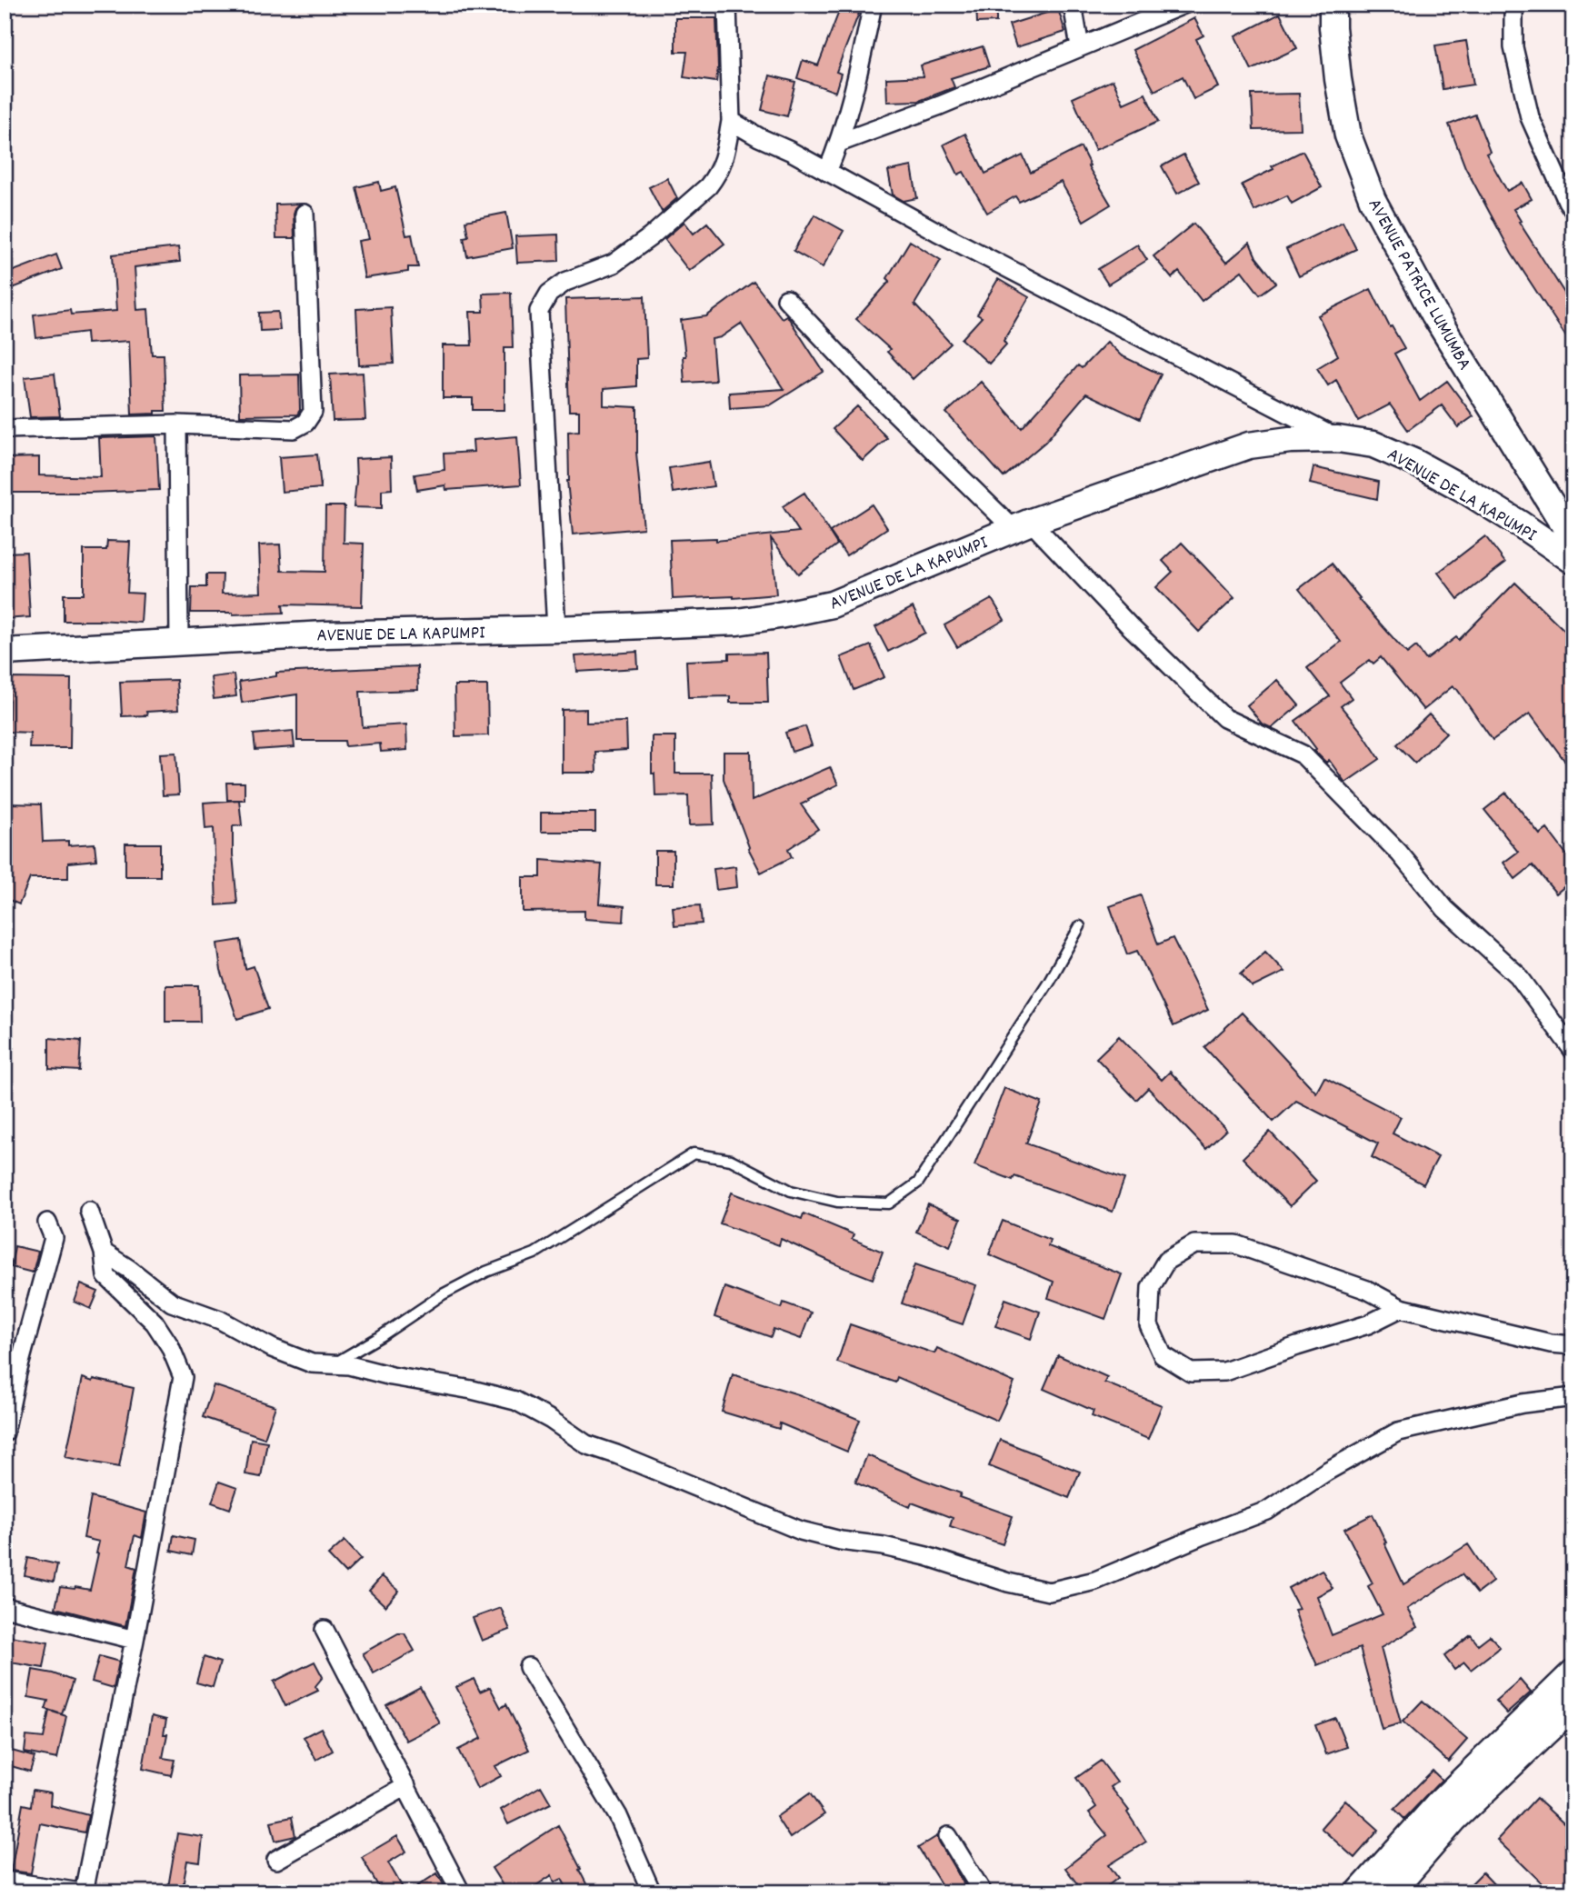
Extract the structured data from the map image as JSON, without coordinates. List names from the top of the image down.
{
  "streets": {
    "main road": ["AVENUE PATRICE LUMUMBA", "AVENUE DE LA KAPUMPI"]
  }
}
